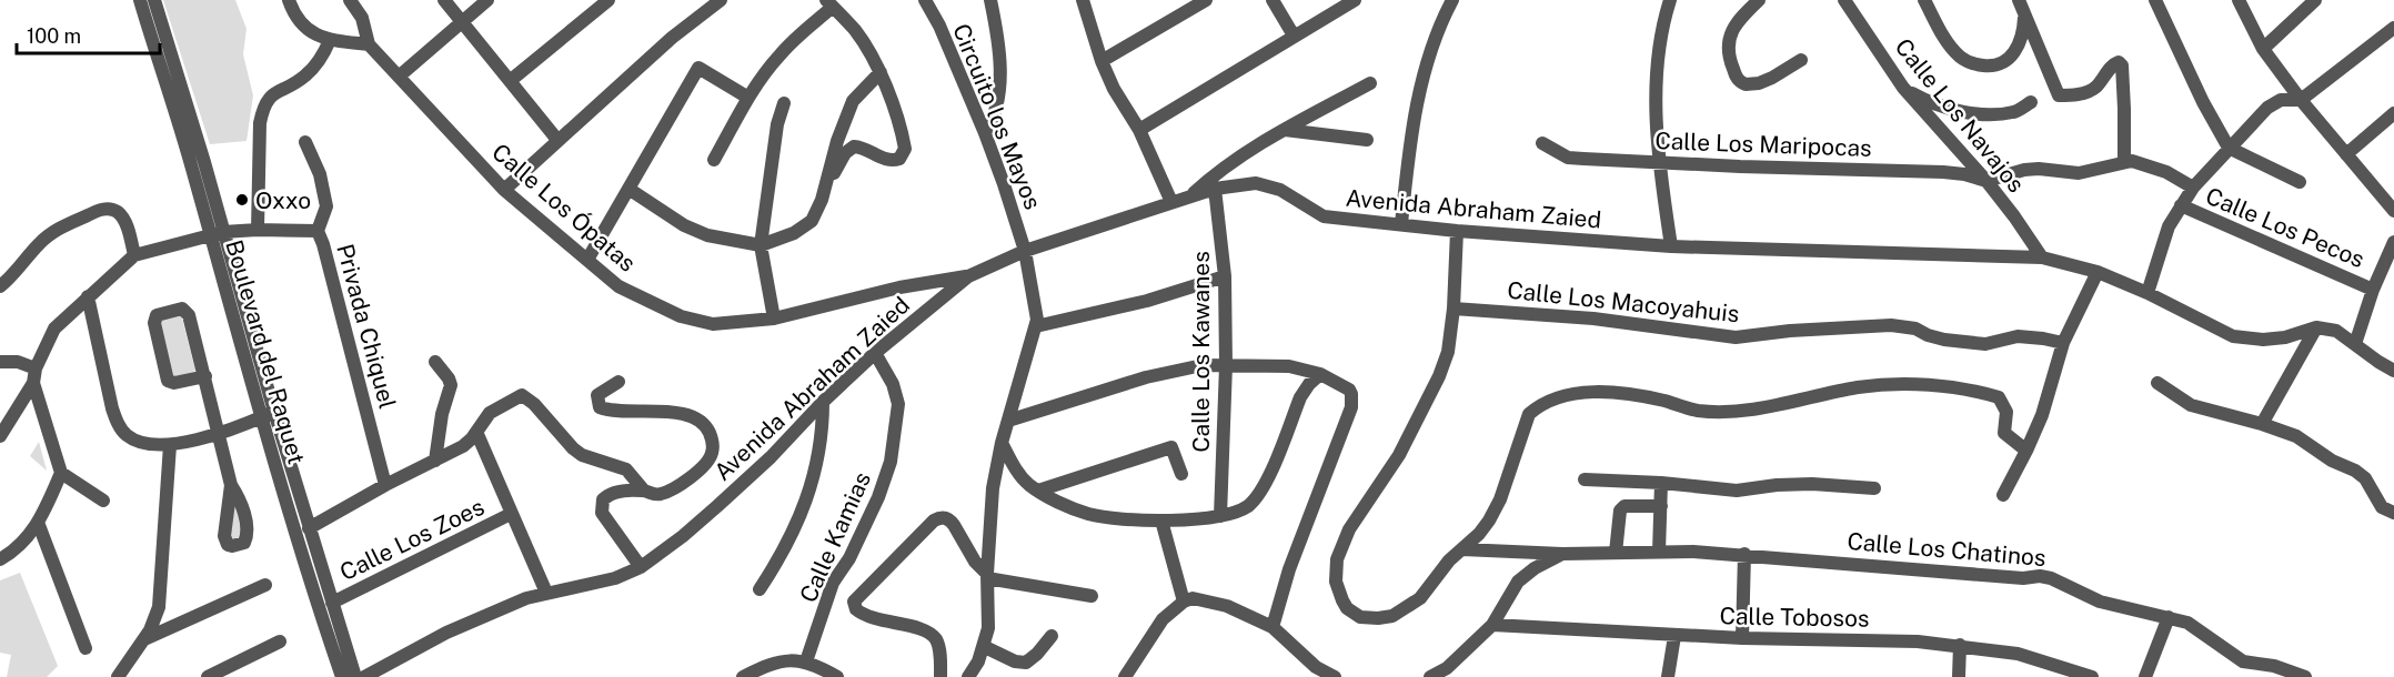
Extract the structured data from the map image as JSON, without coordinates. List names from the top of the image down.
{
  "streets": {
    "street": [
      "Calle Los Navajos",
      "Circuito los Mayos",
      "Calle Los Maripocas",
      "Calle Los Ópatas",
      "Avenida Abraham Zaied",
      "Calle Los Pecos",
      "Calle Los Macoyahuis",
      "Privada Chiquel",
      "Boulevard del Raquet",
      "Calle Los Kawanes",
      "Calle Kamias",
      "Calle Los Zoes",
      "Calle Los Chatinos",
      "Calle Tobosos"
    ]
  },
  "crossings": [
    ["Calle Los Navajos", "Calle Los Maripocas"],
    ["Calle Los Navajos", "Avenida Abraham Zaied"],
    ["Calle Los Navajos", "Calle Los Pecos"],
    ["Circuito los Mayos", "Avenida Abraham Zaied"],
    ["Calle Los Maripocas", "Calle Los Pecos"],
    ["Calle Los Ópatas", "Avenida Abraham Zaied"],
    ["Avenida Abraham Zaied", "Calle Los Kawanes"],
    ["Avenida Abraham Zaied", "Calle Kamias"],
    ["Boulevard del Raquet", "Calle Los Zoes"],
    ["Calle Los Chatinos", "Calle Tobosos"]
  ],
  "places": ["Oxxo"],
  "scale_bar": "100 m"
}
